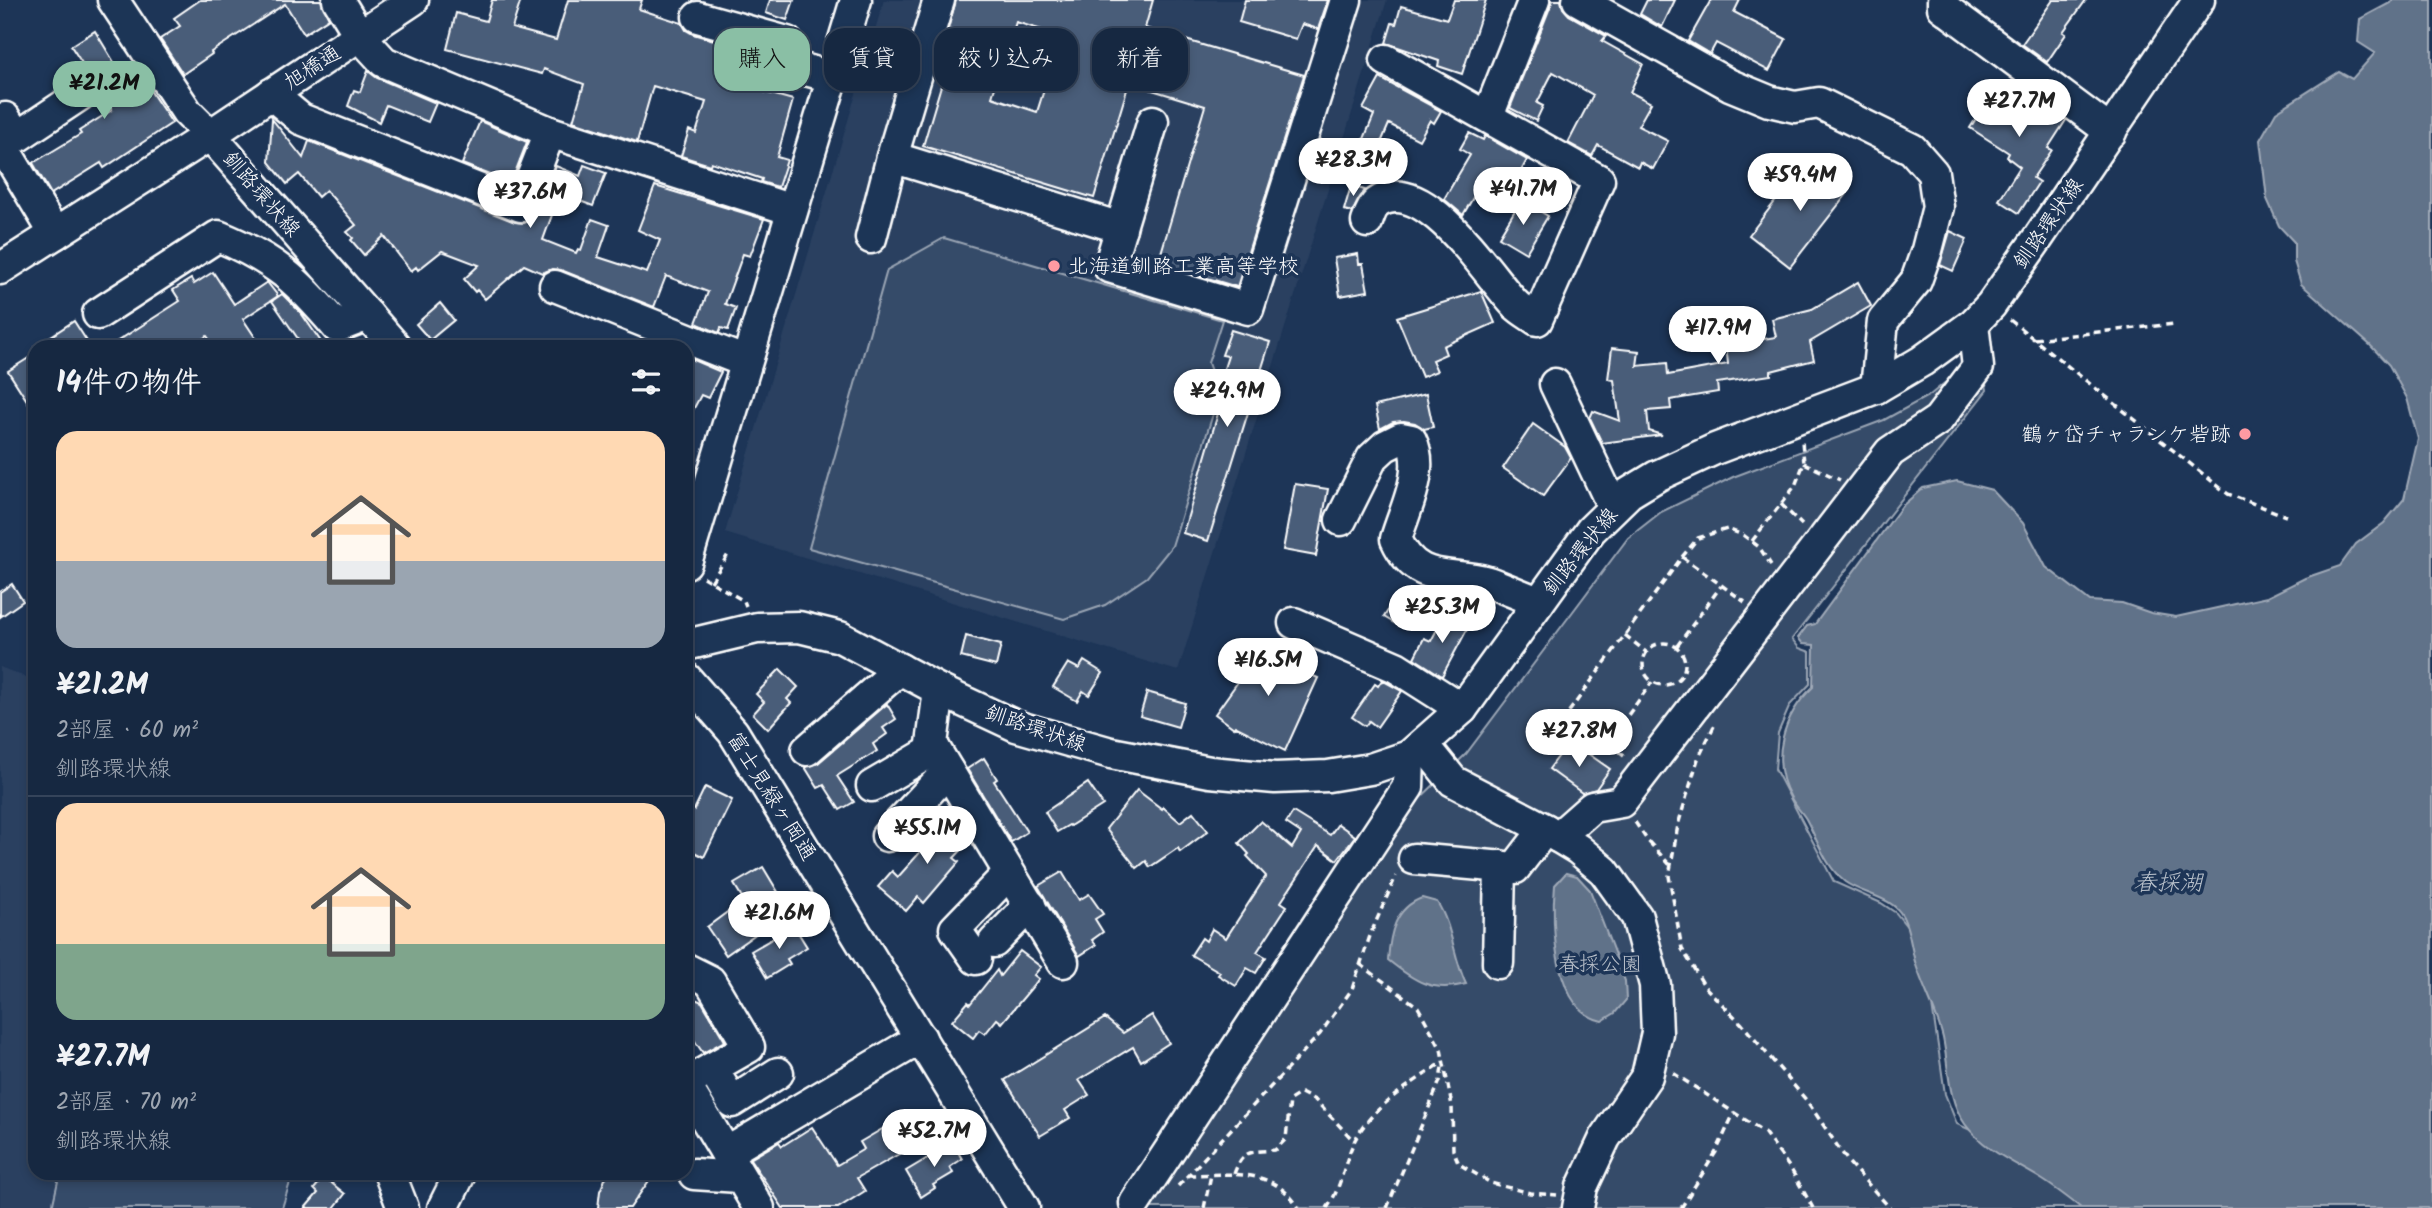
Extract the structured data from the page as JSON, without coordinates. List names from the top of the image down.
{
  "streets": {
    "street": ["旭橋通", "釧路環状線", "富士見緑ヶ岡通"]
  },
  "crossings": [
    ["旭橋通", "釧路環状線"]
  ],
  "water": ["春採湖"],
  "parks": ["春採公園"],
  "places": ["北海道釧路工業高等学校", "鶴ヶ岱チャランケ砦跡"],
  "page": {
    "chip": [
      "購入",
      "賃貸",
      "絞り込み",
      "新着"
    ],
    "price": [
      "¥21.2M",
      "¥27.7M",
      "¥28.3M",
      "¥59.4M",
      "¥41.7M",
      "¥37.6M",
      "¥17.9M",
      "¥24.9M",
      "¥25.3M",
      "¥16.5M",
      "¥27.8M",
      "¥55.1M",
      "¥21.6M",
      "¥52.7M"
    ],
    "heading": "14件の物件",
    "list": [
      {
        "name": "¥21.2M",
        "note": "2部屋 · 60 m² · 釧路環状線"
      },
      {
        "name": "¥27.7M",
        "note": "2部屋 · 70 m² · 釧路環状線"
      }
    ]
  }
}
